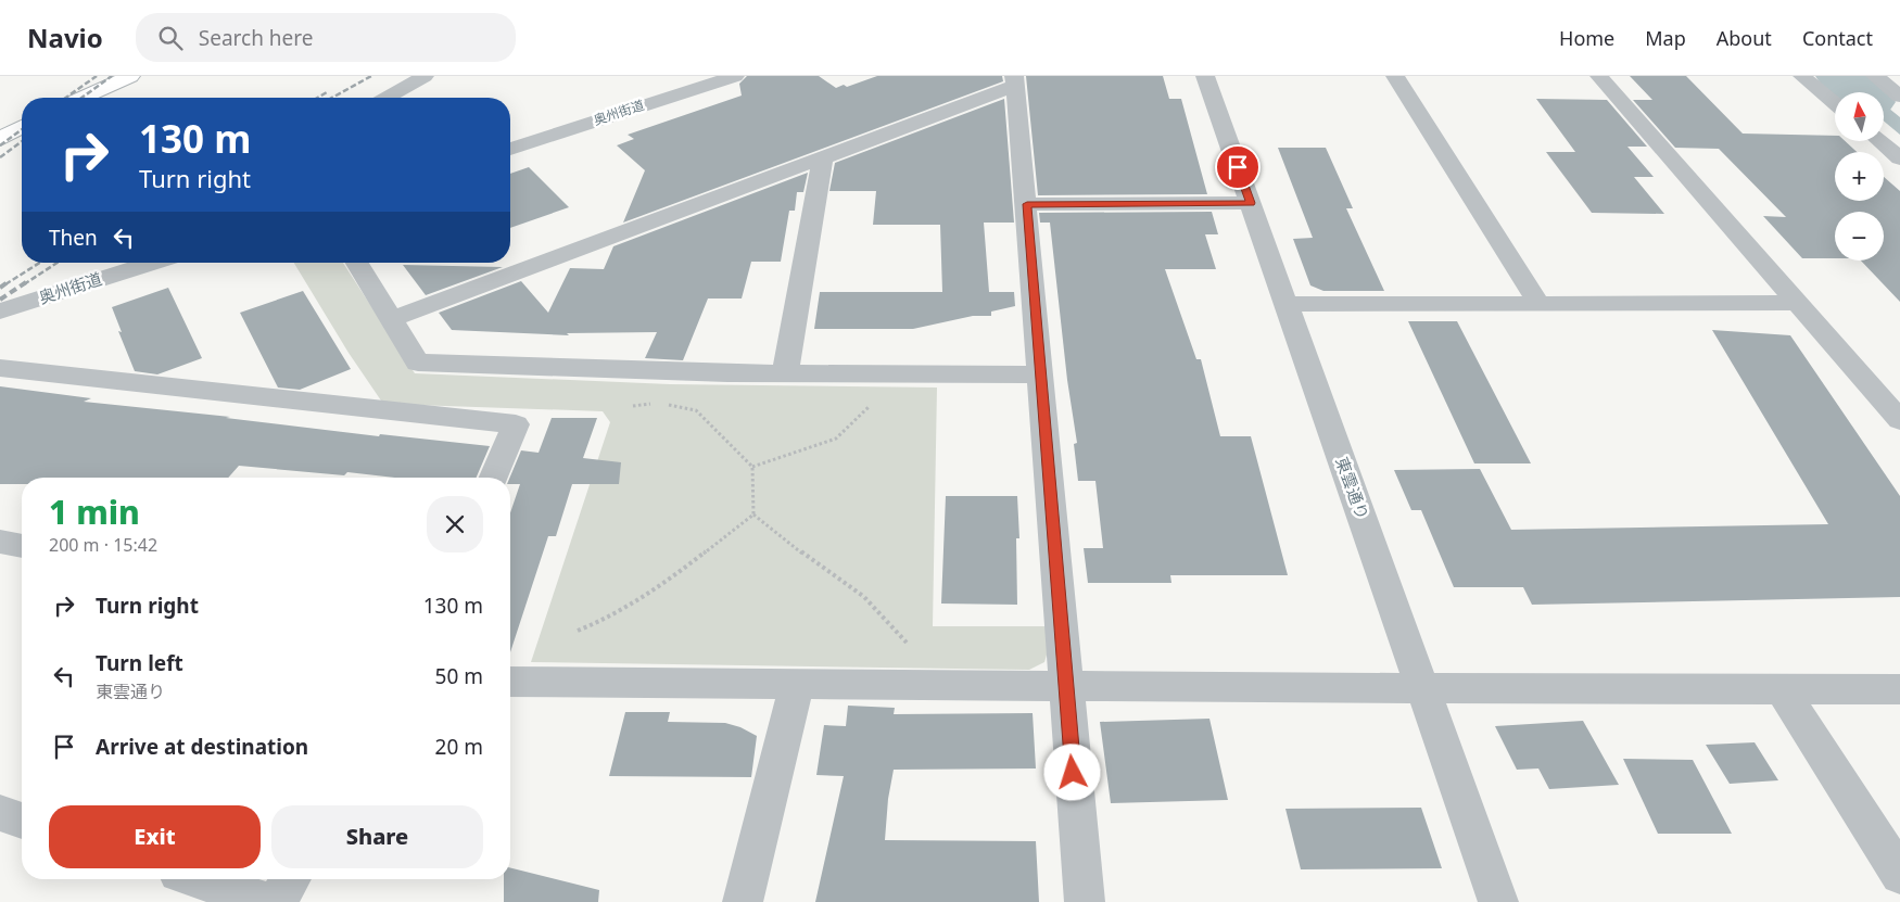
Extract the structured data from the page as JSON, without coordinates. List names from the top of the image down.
{
  "streets": {
    "street": ["奥州街道", "東雲通り"]
  },
  "north": "top",
  "page": {
    "header": "Navio",
    "search": "Search here",
    "nav": [
      "Home",
      "Map",
      "About",
      "Contact"
    ],
    "map_buttons": ["+", "−"],
    "turn": ["130 m", "Turn right"],
    "then": "Then",
    "heading": ["1 min", "200 m · 15:42"],
    "list": [
      {
        "name": "Turn right",
        "value": "130 m"
      },
      {
        "name": "Turn left",
        "note": "東雲通り",
        "value": "50 m"
      },
      {
        "name": "Arrive at destination",
        "value": "20 m"
      }
    ],
    "buttons": ["Exit", "Share"]
  }
}
